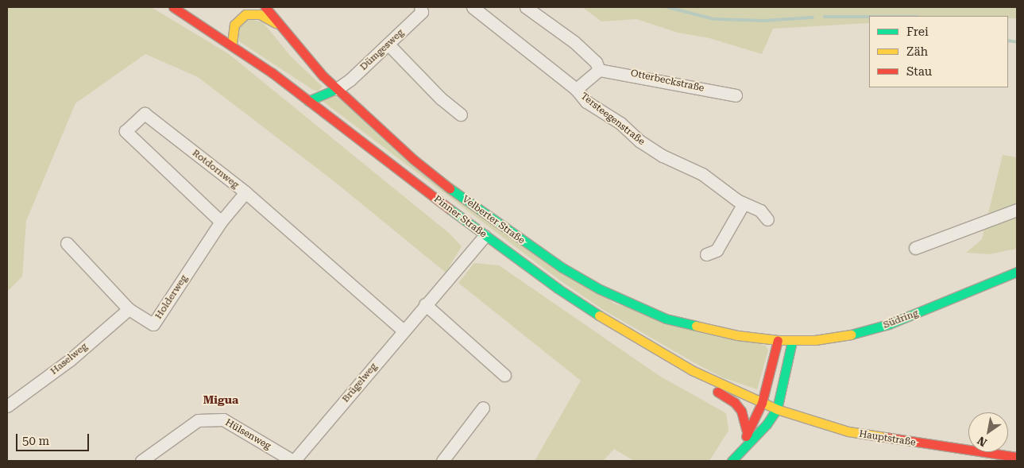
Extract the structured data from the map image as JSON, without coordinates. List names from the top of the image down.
{
  "streets": {
    "street": [
      "Dümgesweg",
      "Otterbeckstraße",
      "Tersteegenstraße",
      "Rotdornweg",
      "Pinner Straße",
      "Velberter Straße",
      "Holderweg",
      "Südring",
      "Haselweg",
      "Brügelweg",
      "Hülsenweg",
      "Hauptstraße"
    ]
  },
  "crossings": [
    ["Dümgesweg", "Velberter Straße"],
    ["Rotdornweg", "Holderweg"],
    ["Rotdornweg", "Brügelweg"],
    ["Pinner Straße", "Brügelweg"],
    ["Pinner Straße", "Hauptstraße"],
    ["Velberter Straße", "Südring"],
    ["Holderweg", "Haselweg"],
    ["Brügelweg", "Hülsenweg"]
  ],
  "districts": ["Migua"],
  "legend": ["Frei", "Zäh", "Stau"],
  "scale_bar": "50 m",
  "north": "bottom left"
}
